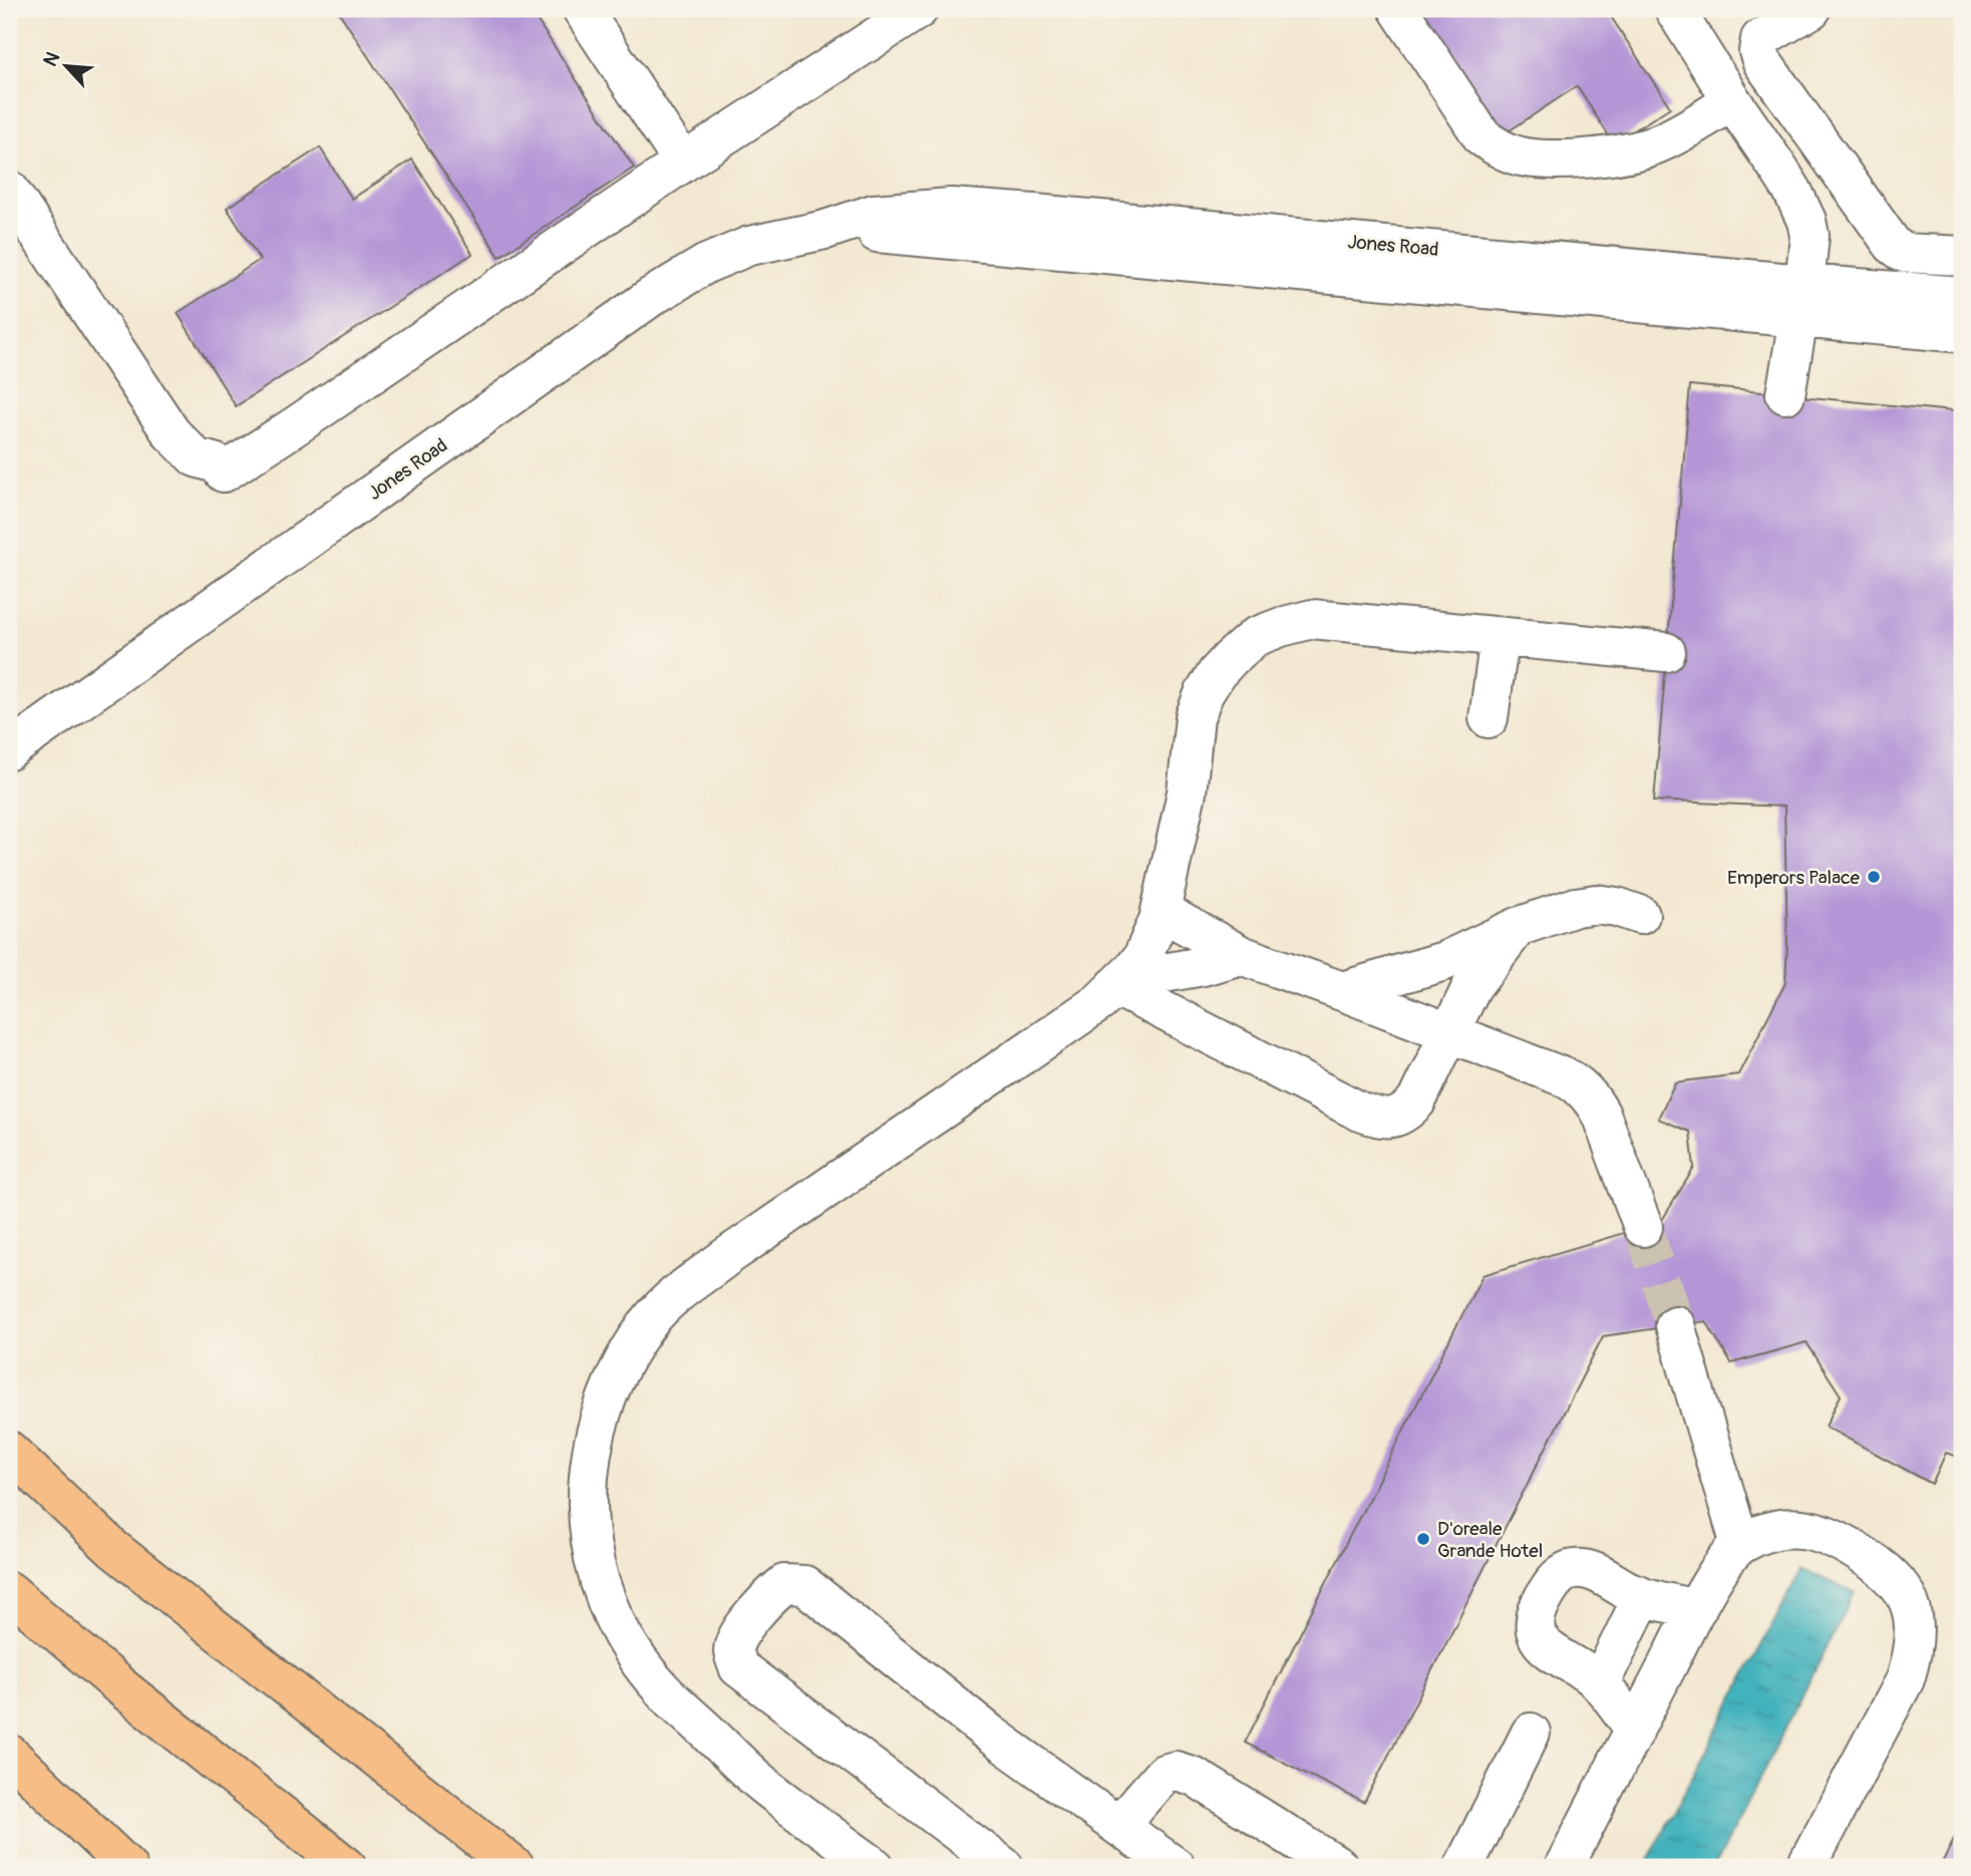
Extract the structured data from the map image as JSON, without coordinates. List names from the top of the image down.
{
  "streets": {
    "street": ["Jones Road"]
  },
  "places": ["Emperors Palace", "D'oreale Grande Hotel"],
  "north": "top left"
}
